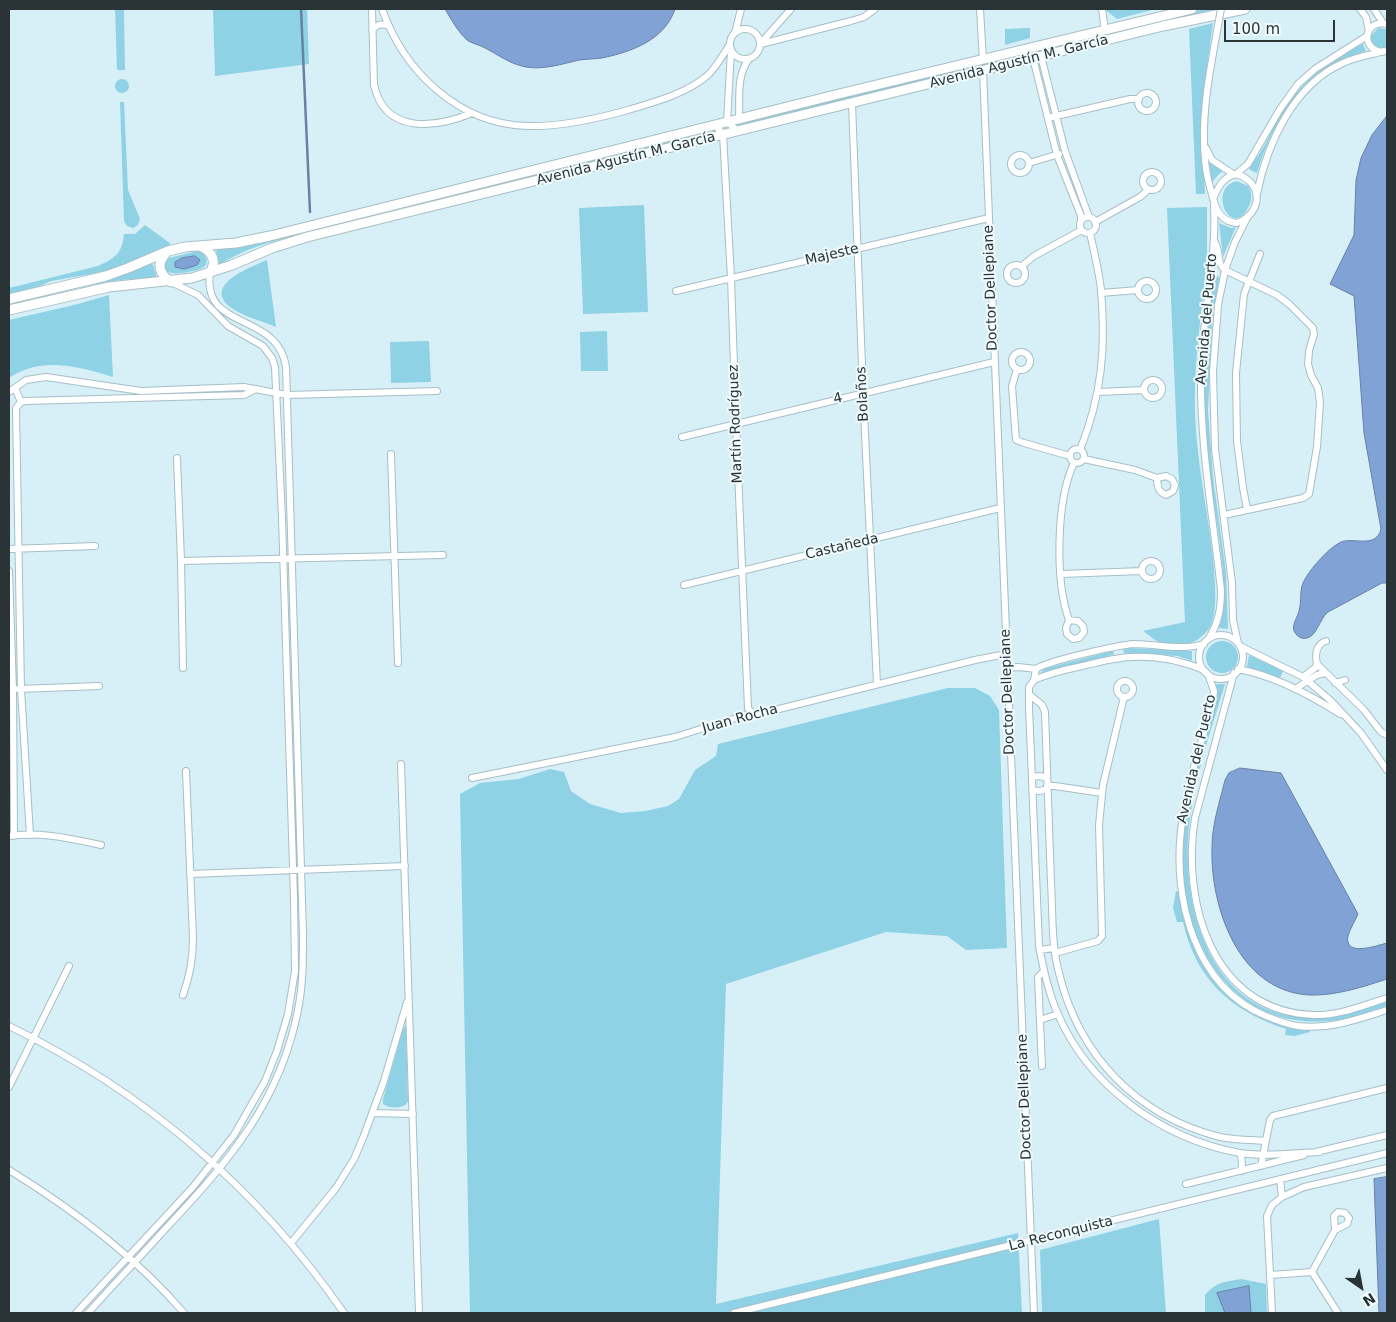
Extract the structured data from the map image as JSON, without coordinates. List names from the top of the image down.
{
  "streets": {
    "main road": ["Avenida Agustín M. García"],
    "street": [
      "Majeste",
      "Doctor Dellepiane",
      "Avenida del Puerto",
      "Bolaños",
      "4",
      "Martín Rodríguez",
      "Castañeda",
      "Juan Rocha",
      "La Reconquista"
    ]
  },
  "crossings": [
    ["Avenida Agustín M. García", "Doctor Dellepiane"],
    ["Avenida Agustín M. García", "Bolaños"],
    ["Avenida Agustín M. García", "Martín Rodríguez"],
    ["Majeste", "Doctor Dellepiane"],
    ["Majeste", "Bolaños"],
    ["Majeste", "Martín Rodríguez"],
    ["Doctor Dellepiane", "4"],
    ["Doctor Dellepiane", "Castañeda"],
    ["Doctor Dellepiane", "Juan Rocha"],
    ["Doctor Dellepiane", "La Reconquista"],
    ["Bolaños", "4"],
    ["Bolaños", "Castañeda"],
    ["Bolaños", "Juan Rocha"],
    ["4", "Martín Rodríguez"],
    ["Martín Rodríguez", "Castañeda"],
    ["Martín Rodríguez", "Juan Rocha"]
  ],
  "scale_bar": "100 m",
  "north": "bottom right"
}
